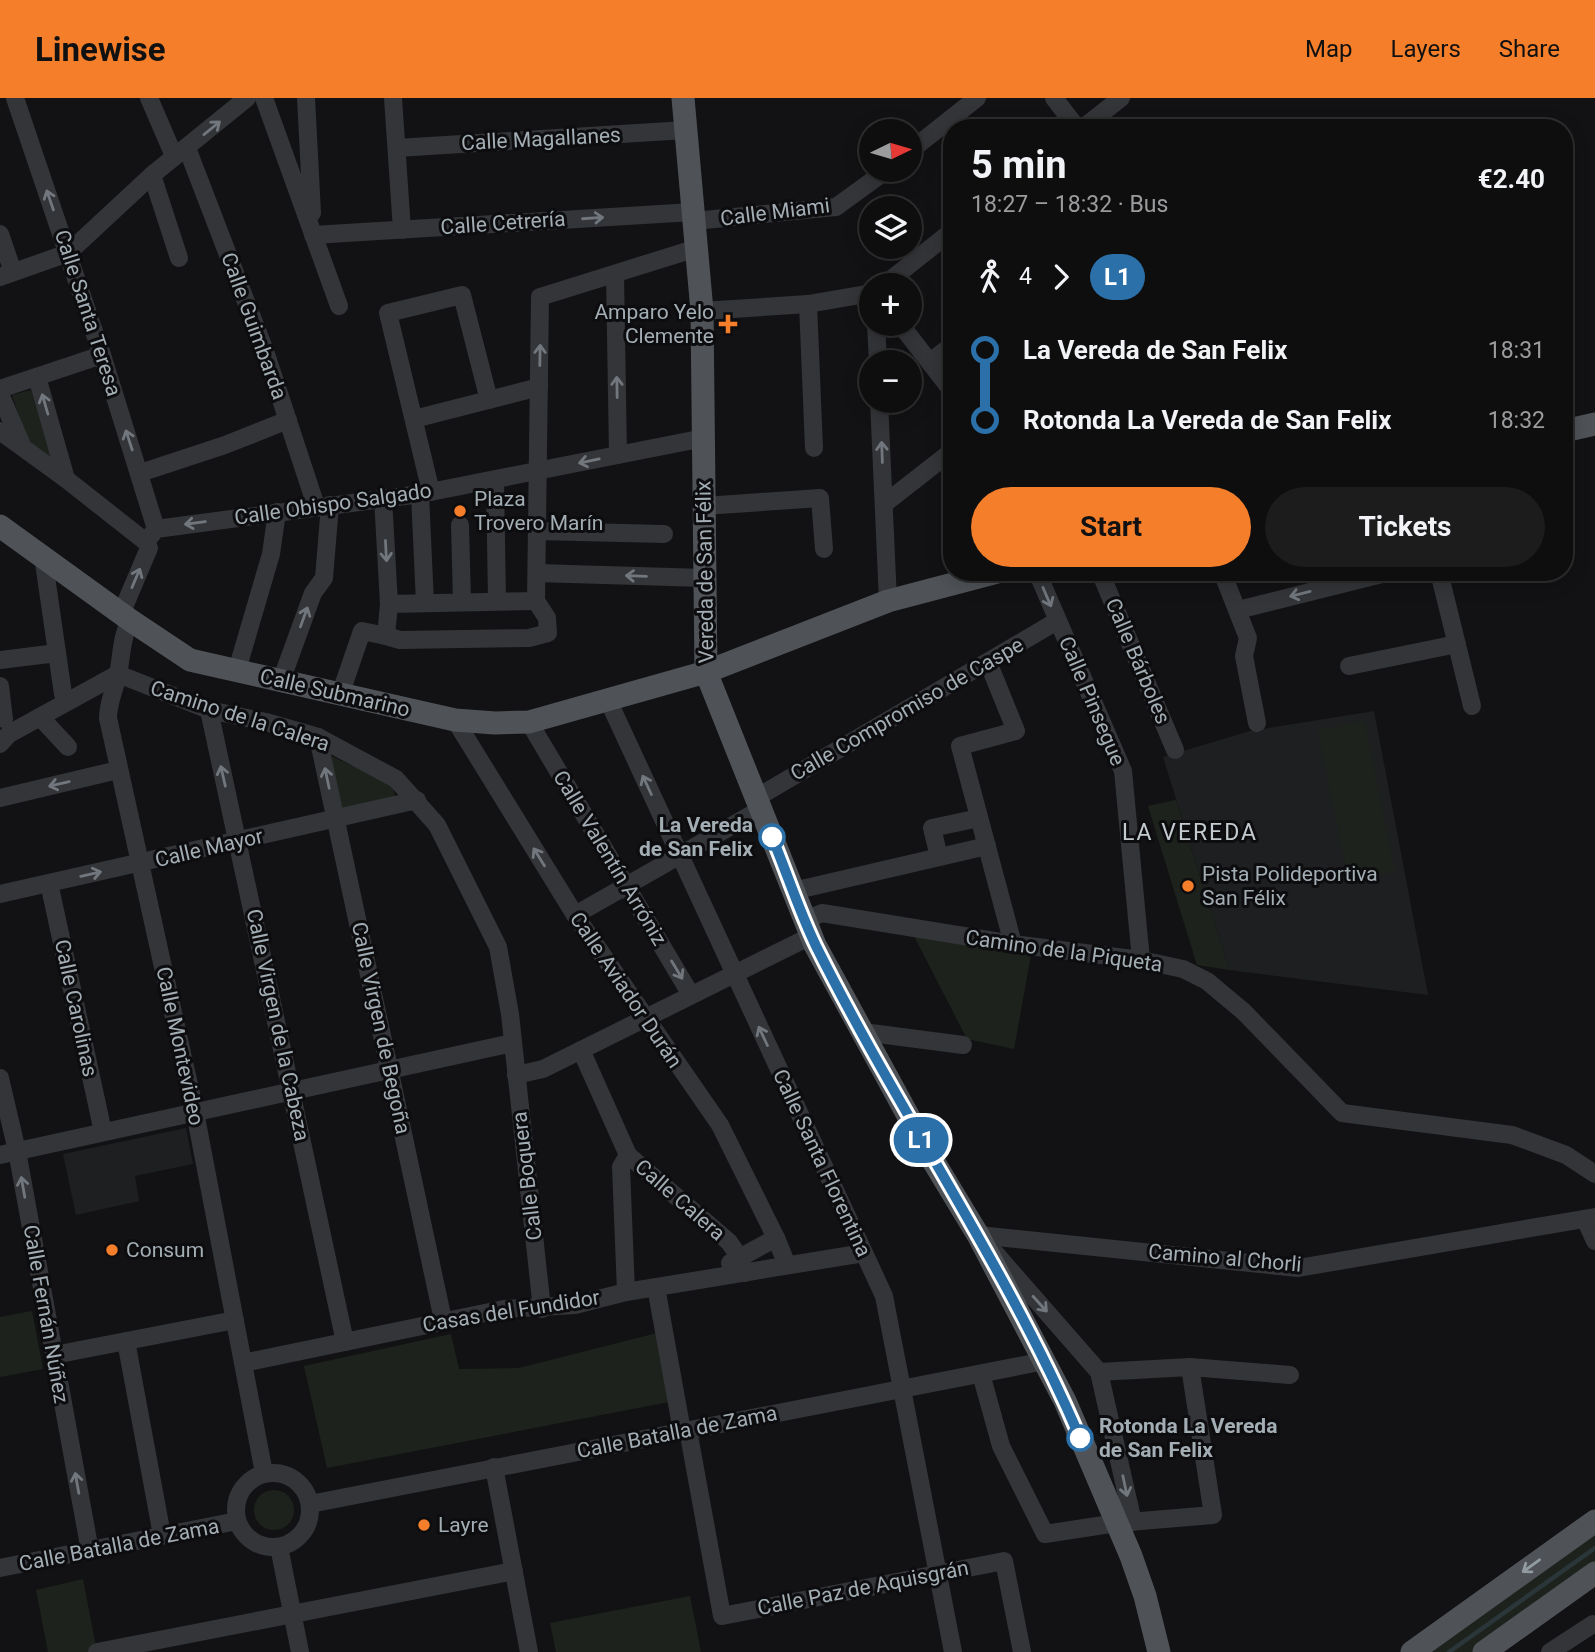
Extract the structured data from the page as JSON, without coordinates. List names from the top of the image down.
{
  "streets": {
    "main road": ["Vereda de San Félix", "Calle Submarino"],
    "street": [
      "Calle Magallanes",
      "Calle Miami",
      "Calle Cetrería",
      "Calle Santa Teresa",
      "Calle Guimbarda",
      "Calle Obispo Salgado",
      "Calle Bárboles",
      "Calle Pinsegue",
      "Calle Compromiso de Caspe",
      "Camino de la Calera",
      "Calle Mayor",
      "Calle Valentín Arróniz",
      "Camino de la Piqueta",
      "Calle Aviador Durán",
      "Calle Carolinas",
      "Calle Virgen de la Cabeza",
      "Calle Virgen de Begoña",
      "Calle Montevideo",
      "Calle Santa Florentina",
      "Calle Boquera",
      "Calle Calera",
      "Camino al Chorli",
      "Casas del Fundidor",
      "Calle Fernán Núñez",
      "Calle Batalla de Zama",
      "Calle Paz de Aquisgrán"
    ]
  },
  "crossings": [
    ["Calle Magallanes", "Vereda de San Félix"],
    ["Calle Miami", "Calle Cetrería"],
    ["Calle Miami", "Vereda de San Félix"],
    ["Calle Cetrería", "Vereda de San Félix"],
    ["Calle Santa Teresa", "Calle Obispo Salgado"],
    ["Calle Guimbarda", "Calle Obispo Salgado"],
    ["Calle Guimbarda", "Calle Submarino"],
    ["Calle Obispo Salgado", "Vereda de San Félix"],
    ["Vereda de San Félix", "Calle Submarino"],
    ["Vereda de San Félix", "Calle Compromiso de Caspe"],
    ["Vereda de San Félix", "Camino de la Piqueta"],
    ["Vereda de San Félix", "Camino al Chorli"],
    ["Vereda de San Félix", "Calle Batalla de Zama"],
    ["Calle Submarino", "Calle Valentín Arróniz"],
    ["Calle Submarino", "Calle Aviador Durán"],
    ["Calle Submarino", "Calle Montevideo"],
    ["Calle Submarino", "Calle Santa Florentina"],
    ["Calle Pinsegue", "Calle Compromiso de Caspe"],
    ["Calle Pinsegue", "Camino de la Piqueta"],
    ["Calle Compromiso de Caspe", "Calle Valentín Arróniz"],
    ["Calle Compromiso de Caspe", "Calle Aviador Durán"],
    ["Calle Compromiso de Caspe", "Calle Santa Florentina"],
    ["Camino de la Calera", "Calle Mayor"],
    ["Camino de la Calera", "Calle Virgen de la Cabeza"],
    ["Camino de la Calera", "Calle Virgen de Begoña"],
    ["Camino de la Calera", "Calle Montevideo"],
    ["Camino de la Calera", "Calle Boquera"],
    ["Calle Mayor", "Calle Carolinas"],
    ["Calle Mayor", "Calle Virgen de la Cabeza"],
    ["Calle Mayor", "Calle Virgen de Begoña"],
    ["Calle Mayor", "Calle Montevideo"],
    ["Calle Valentín Arróniz", "Camino de la Piqueta"],
    ["Camino de la Piqueta", "Calle Aviador Durán"],
    ["Camino de la Piqueta", "Calle Santa Florentina"],
    ["Camino de la Piqueta", "Calle Boquera"],
    ["Camino de la Piqueta", "Calle Calera"],
    ["Calle Aviador Durán", "Casas del Fundidor"],
    ["Calle Virgen de la Cabeza", "Casas del Fundidor"],
    ["Calle Virgen de Begoña", "Casas del Fundidor"],
    ["Calle Montevideo", "Casas del Fundidor"],
    ["Calle Montevideo", "Calle Batalla de Zama"],
    ["Calle Santa Florentina", "Casas del Fundidor"],
    ["Calle Santa Florentina", "Calle Batalla de Zama"],
    ["Calle Santa Florentina", "Calle Paz de Aquisgrán"],
    ["Calle Boquera", "Casas del Fundidor"],
    ["Calle Calera", "Casas del Fundidor"],
    ["Calle Fernán Núñez", "Calle Batalla de Zama"],
    ["Calle Batalla de Zama", "Calle Paz de Aquisgrán"]
  ],
  "one_way": [
    "Calle Cetrería",
    "Calle Valentín Arróniz",
    "Calle Aviador Durán",
    "Calle Santa Florentina"
  ],
  "districts": ["LA VEREDA"],
  "places": {
    "health": ["Amparo Yelo Clemente"],
    "other": [
      "Plaza Trovero Marín",
      "La Vereda de San Felix",
      "Pista Polideportiva San Félix",
      "Consum",
      "Rotonda La Vereda de San Felix",
      "Layre"
    ]
  },
  "lines": ["bus line L1"],
  "north": "right",
  "page": {
    "header": "Linewise",
    "nav": ["Map", "Layers", "Share"],
    "on_map": "L1",
    "map_buttons": ["+", "−"],
    "heading": ["5 min", "18:27 – 18:32 · Bus", "€2.40"],
    "legs": ["4", "L1"],
    "list": [
      {
        "name": "La Vereda de San Felix",
        "value": "18:31"
      },
      {
        "name": "Rotonda La Vereda de San Felix",
        "value": "18:32"
      }
    ],
    "buttons": ["Start", "Tickets"]
  }
}
